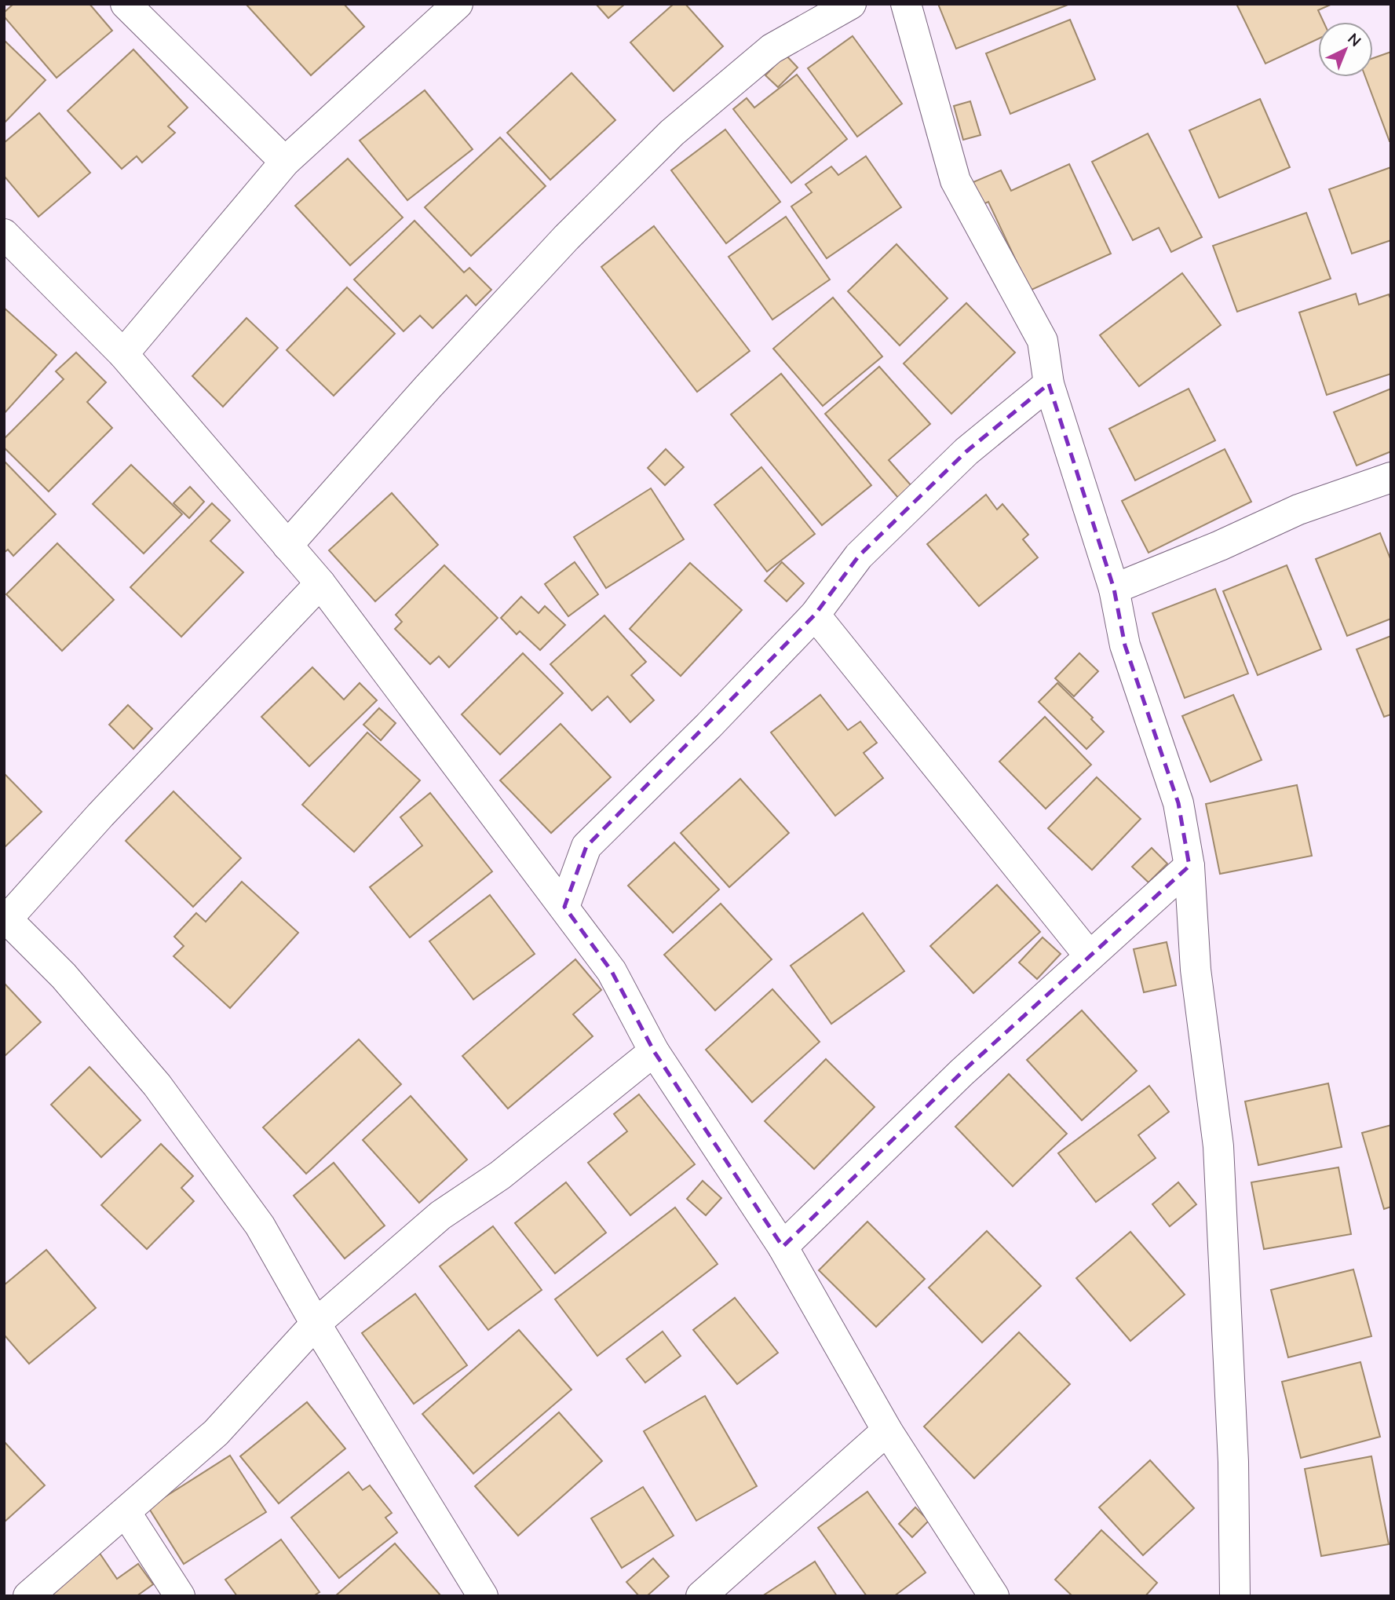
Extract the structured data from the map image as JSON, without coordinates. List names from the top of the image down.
{
  "north": "top right"
}
